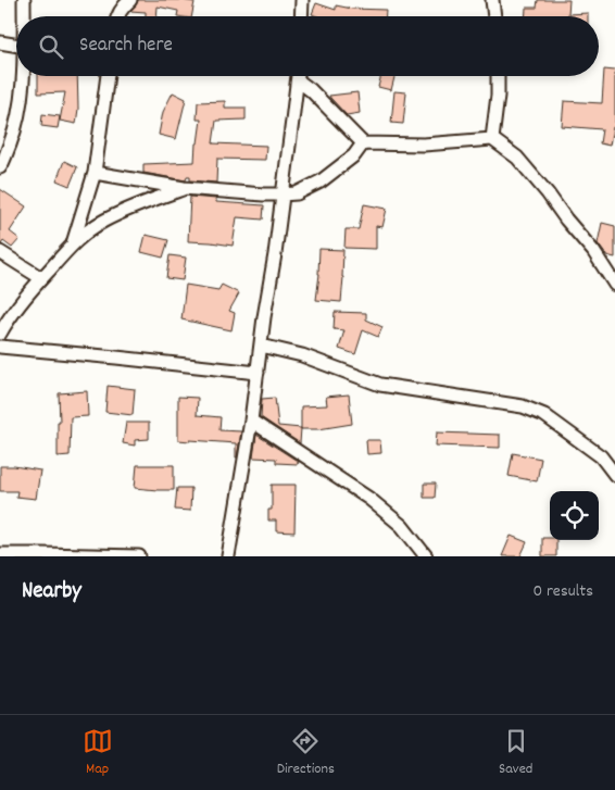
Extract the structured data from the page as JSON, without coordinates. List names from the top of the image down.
{
  "page": {
    "search": "Search here",
    "heading": ["Nearby", "0 results"],
    "nav": ["Map", "Directions", "Saved"]
  }
}
